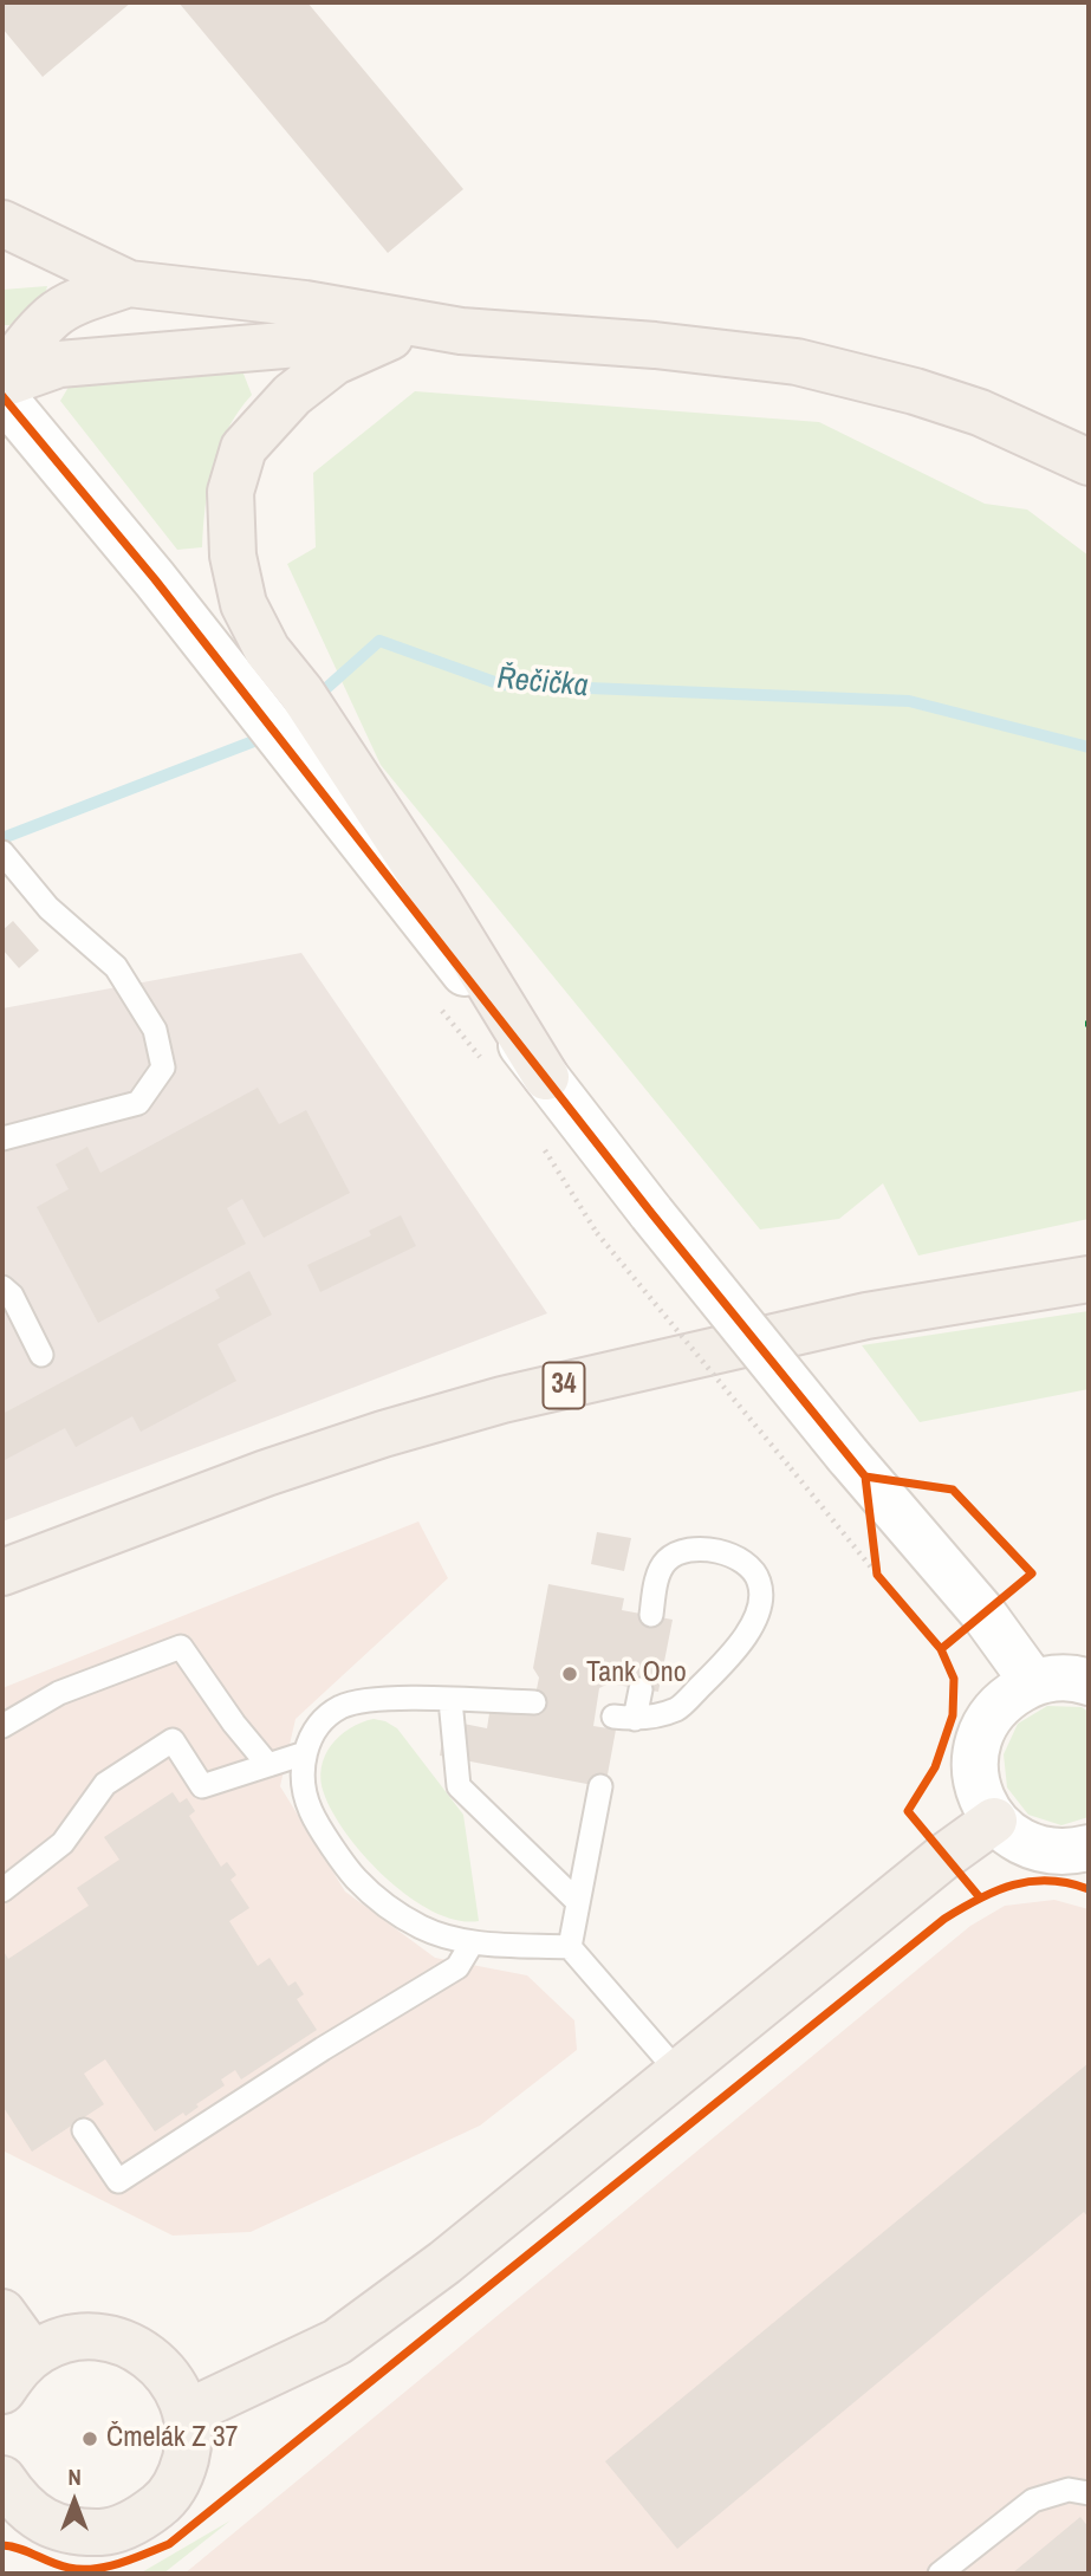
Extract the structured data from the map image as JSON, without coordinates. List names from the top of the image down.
{
  "streets": {
    "main road": ["34"]
  },
  "water": ["Řečička"],
  "places": ["Tank Ono", "Čmelák Z 37"],
  "north": "top"
}
